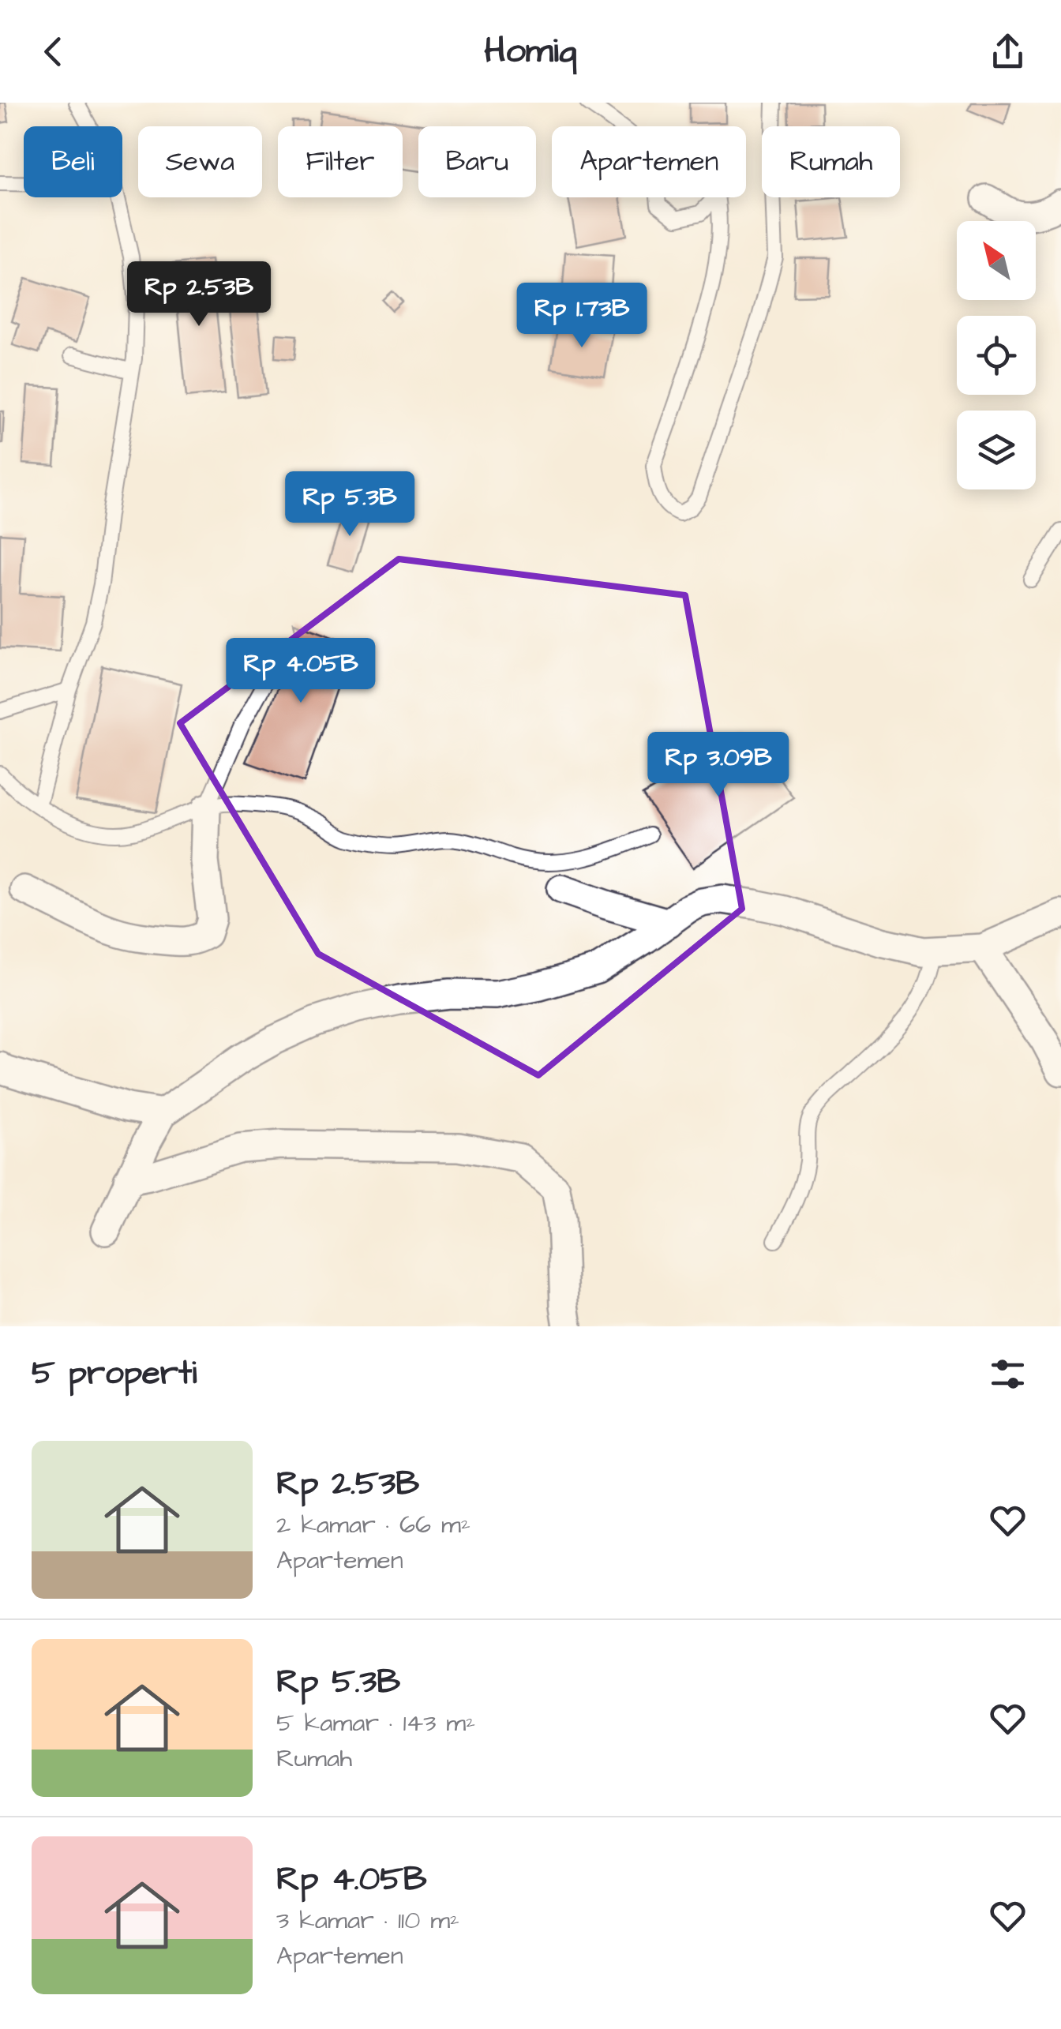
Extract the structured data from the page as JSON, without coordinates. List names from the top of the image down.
{
  "north": "top left",
  "page": {
    "header": "Homiq",
    "chip": [
      "Beli",
      "Sewa",
      "Filter",
      "Baru",
      "Apartemen",
      "Rumah"
    ],
    "price": [
      "Rp 2.53B",
      "Rp 1.73B",
      "Rp 5.3B",
      "Rp 4.05B",
      "Rp 3.09B"
    ],
    "heading": "5 properti",
    "list": [
      {
        "name": "Rp 2.53B",
        "note": "2 kamar · 66 m² · Apartemen"
      },
      {
        "name": "Rp 5.3B",
        "note": "5 kamar · 143 m² · Rumah"
      },
      {
        "name": "Rp 4.05B",
        "note": "3 kamar · 110 m² · Apartemen"
      }
    ]
  }
}
